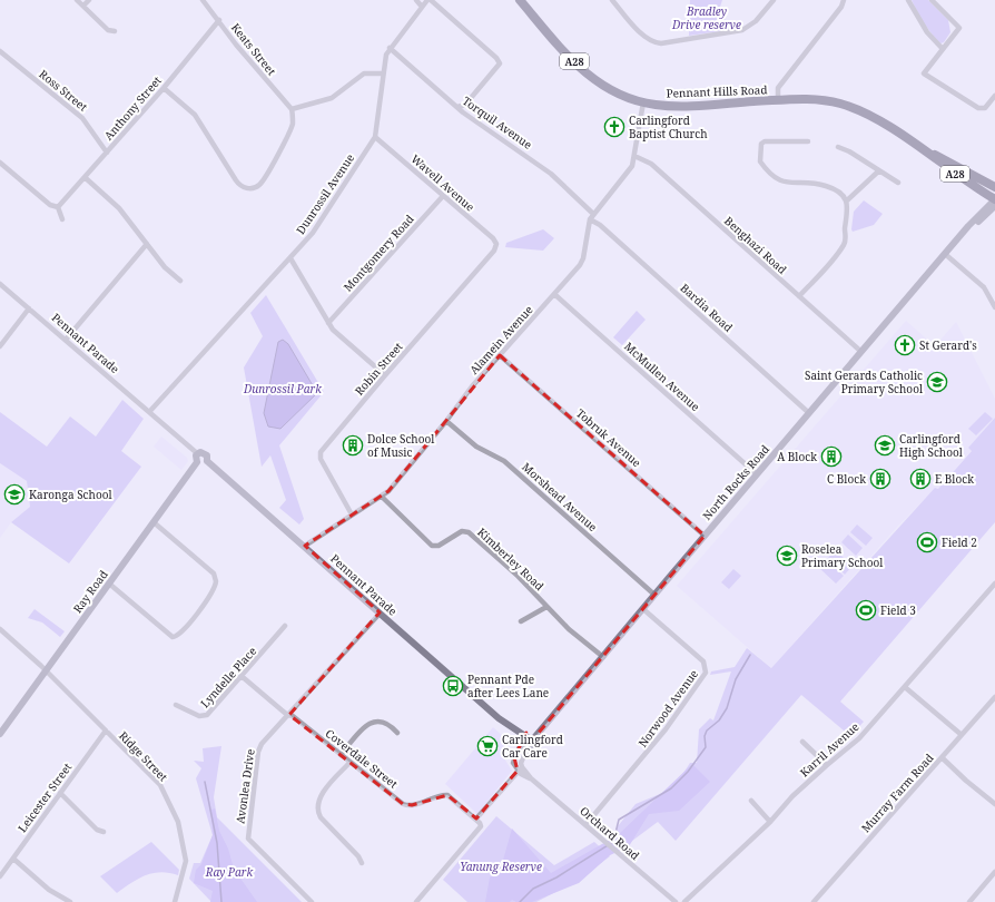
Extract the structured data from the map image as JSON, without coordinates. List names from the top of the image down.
{
  "streets": {
    "highway": ["A28", "Pennant Hills Road"],
    "street": [
      "Keats Street",
      "Ross Street",
      "Anthony Street",
      "Torquil Avenue",
      "Wavell Avenue",
      "Dunrossil Avenue",
      "Benghazi Road",
      "Montgomery Road",
      "Bardia Road",
      "Alamein Avenue",
      "Pennant Parade",
      "Robin Street",
      "McMullen Avenue",
      "Tobruk Avenue",
      "North Rocks Road",
      "Morshead Avenue",
      "Kimberley Road",
      "Ray Road",
      "Lyndelle Place",
      "Norwood Avenue",
      "Karril Avenue",
      "Ridge Street",
      "Coverdale Street",
      "Avonlea Drive",
      "Murray Farm Road",
      "Leicester Street",
      "Orchard Road"
    ]
  },
  "crossings": [
    ["Keats Street", "Anthony Street"],
    ["Ross Street", "Anthony Street"],
    ["Pennant Hills Road", "Alamein Avenue"],
    ["Pennant Hills Road", "North Rocks Road"],
    ["Torquil Avenue", "Dunrossil Avenue"],
    ["Torquil Avenue", "Alamein Avenue"],
    ["Wavell Avenue", "Dunrossil Avenue"],
    ["Wavell Avenue", "Montgomery Road"],
    ["Wavell Avenue", "Robin Street"],
    ["Dunrossil Avenue", "Pennant Parade"],
    ["Benghazi Road", "Alamein Avenue"],
    ["Benghazi Road", "North Rocks Road"],
    ["Bardia Road", "Alamein Avenue"],
    ["Bardia Road", "North Rocks Road"],
    ["Alamein Avenue", "Pennant Parade"],
    ["Alamein Avenue", "Robin Street"],
    ["Alamein Avenue", "McMullen Avenue"],
    ["Alamein Avenue", "Tobruk Avenue"],
    ["Alamein Avenue", "Morshead Avenue"],
    ["Alamein Avenue", "Kimberley Road"],
    ["Pennant Parade", "Ray Road"],
    ["Pennant Parade", "Avonlea Drive"],
    ["McMullen Avenue", "North Rocks Road"],
    ["Tobruk Avenue", "North Rocks Road"],
    ["North Rocks Road", "Morshead Avenue"],
    ["North Rocks Road", "Kimberley Road"],
    ["North Rocks Road", "Norwood Avenue"],
    ["Ray Road", "Ridge Street"],
    ["Lyndelle Place", "Coverdale Street"],
    ["Norwood Avenue", "Orchard Road"],
    ["Ridge Street", "Leicester Street"],
    ["Coverdale Street", "Avonlea Drive"]
  ],
  "parks": [
    "Bradley Drive reserve",
    "Dunrossil Park",
    "Yanung Reserve",
    "Ray Park"
  ],
  "places": {
    "church": ["Carlingford Baptist Church", "St Gerard's"],
    "school or university": [
      "Saint Gerards Catholic Primary School",
      "Carlingford High School",
      "Karonga School",
      "Roselea Primary School"
    ],
    "building": [
      "Dolce School of Music",
      "A Block",
      "C Block",
      "E Block"
    ],
    "sports": ["Field 2", "Field 3"],
    "bus stop": ["Pennant Pde after Lees Lane"],
    "supermarket": ["Carlingford Car Care"]
  }
}
